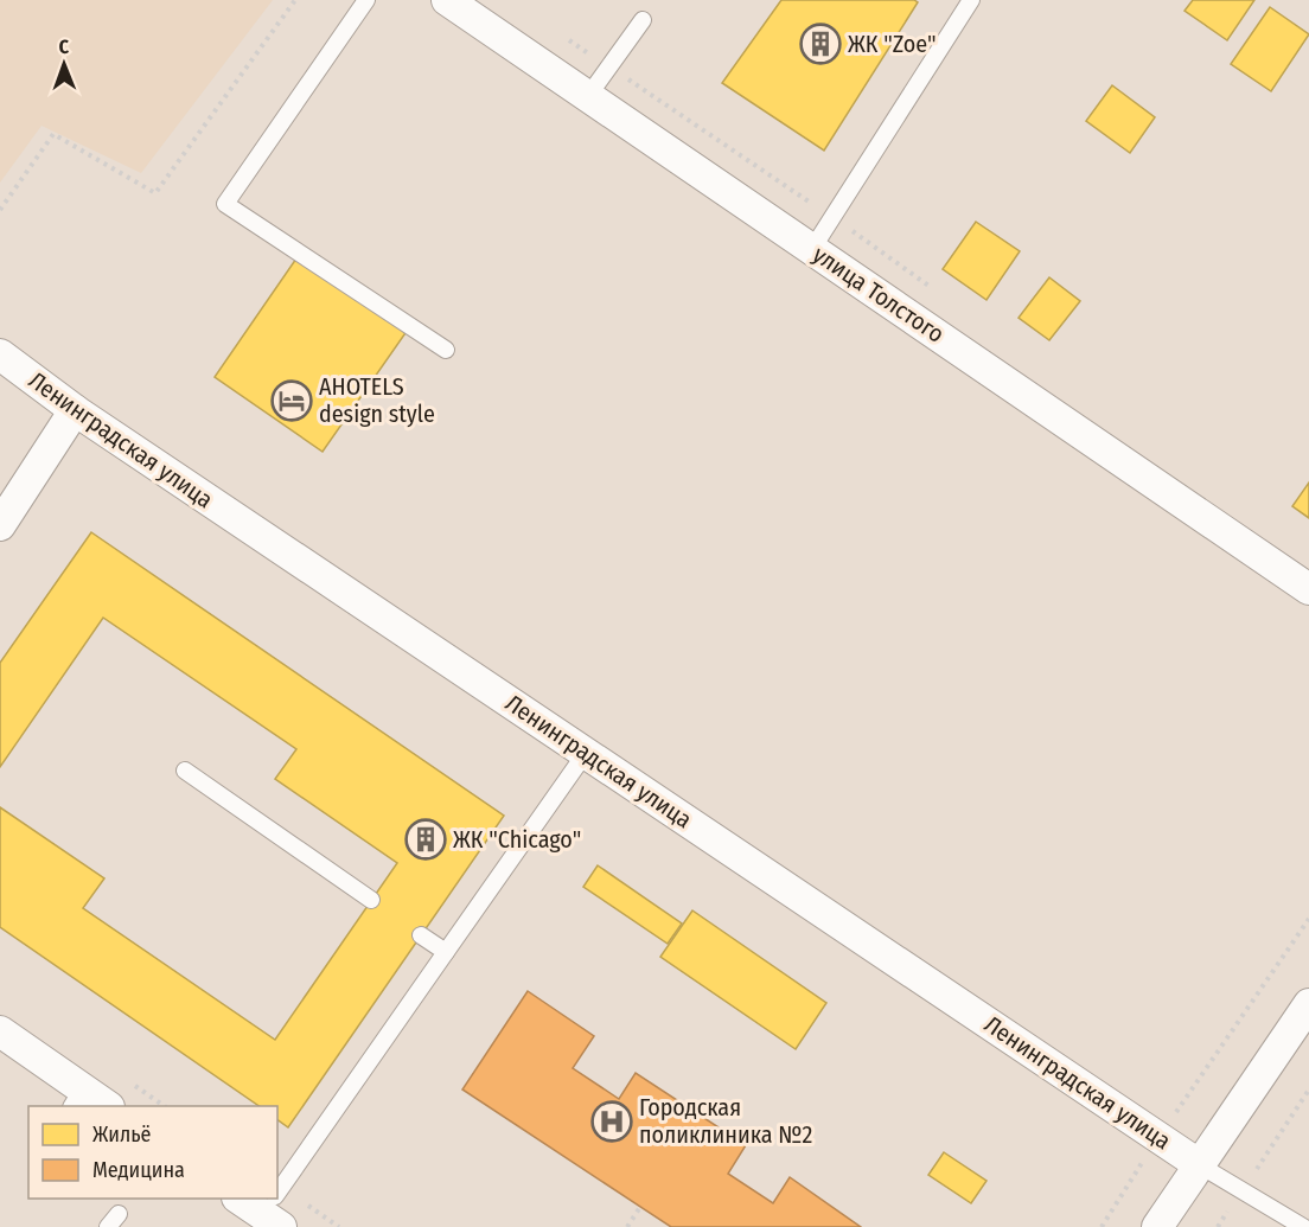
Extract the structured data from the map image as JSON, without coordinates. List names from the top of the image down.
{
  "streets": {
    "street": ["улица Толстого", "Ленинградская улица"]
  },
  "places": {
    "building": ["ЖК \"Zoe\"", "ЖК \"Chicago\""],
    "hotel": ["AHOTELS design style"],
    "hospital": ["Городская поликлиника №2"]
  },
  "legend": ["Жильё", "Медицина"],
  "north": "top"
}
